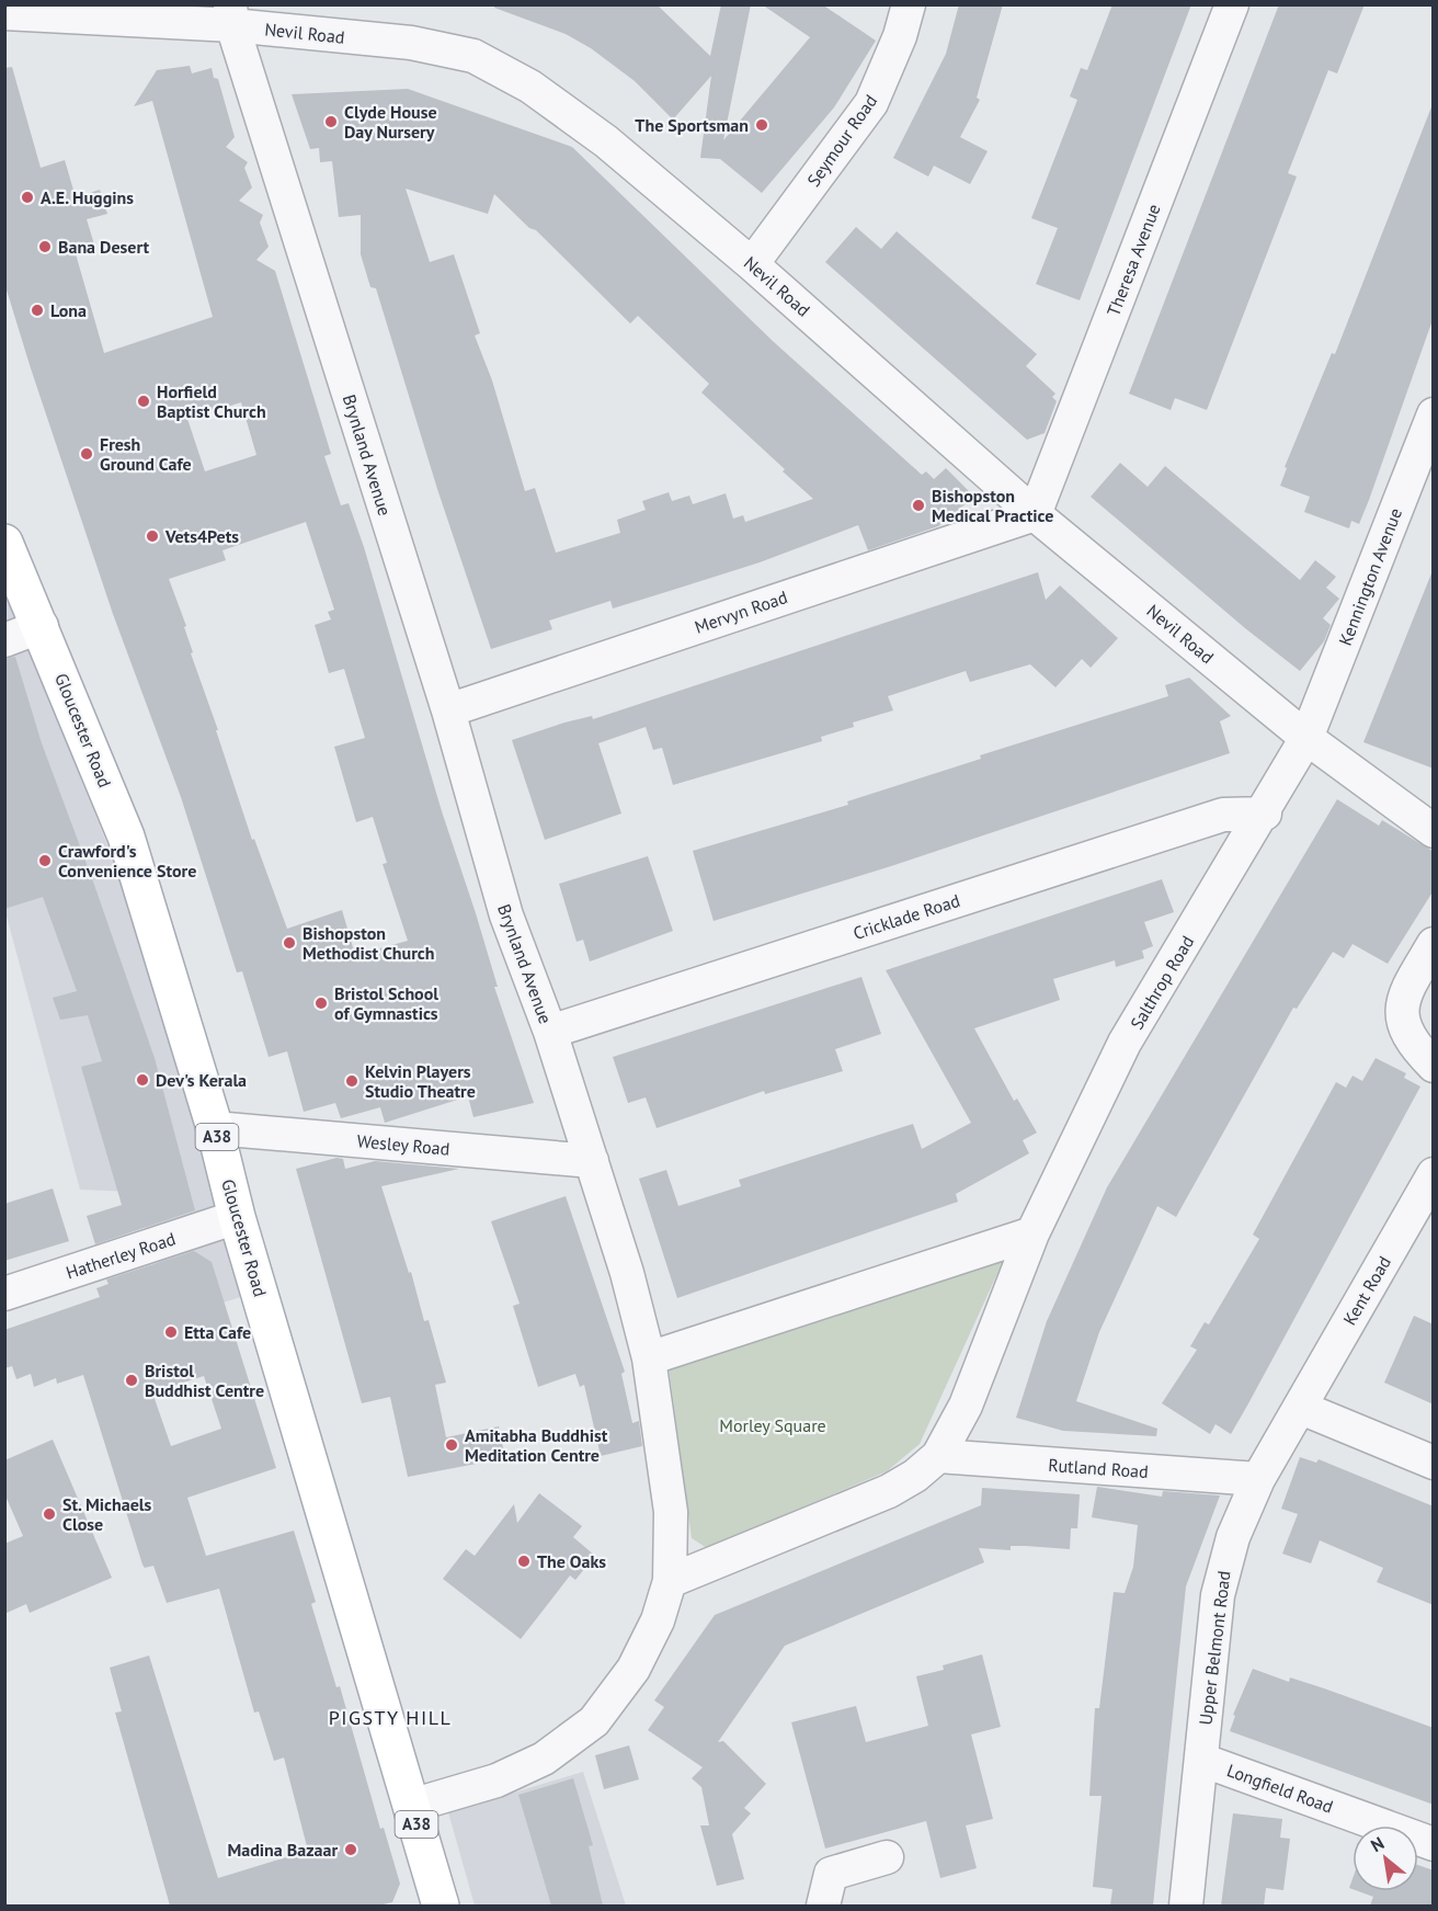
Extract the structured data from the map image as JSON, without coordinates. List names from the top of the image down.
{
  "streets": {
    "main road": ["Gloucester Road", "A38"],
    "street": [
      "Nevil Road",
      "Seymour Road",
      "Theresa Avenue",
      "Brynland Avenue",
      "Kennington Avenue",
      "Mervyn Road",
      "Cricklade Road",
      "Salthrop Road",
      "Wesley Road",
      "Hatherley Road",
      "Kent Road",
      "Rutland Road",
      "Upper Belmont Road",
      "Longfield Road"
    ]
  },
  "crossings": [
    ["Nevil Road", "Seymour Road"],
    ["Nevil Road", "Theresa Avenue"],
    ["Nevil Road", "Brynland Avenue"],
    ["Nevil Road", "Kennington Avenue"],
    ["Nevil Road", "Mervyn Road"],
    ["Nevil Road", "Salthrop Road"],
    ["Theresa Avenue", "Mervyn Road"],
    ["Brynland Avenue", "Mervyn Road"],
    ["Brynland Avenue", "Gloucester Road"],
    ["Brynland Avenue", "Cricklade Road"],
    ["Brynland Avenue", "Wesley Road"],
    ["Kennington Avenue", "Salthrop Road"],
    ["Gloucester Road", "Wesley Road"],
    ["Gloucester Road", "Hatherley Road"],
    ["Cricklade Road", "Salthrop Road"],
    ["Kent Road", "Upper Belmont Road"],
    ["Rutland Road", "Upper Belmont Road"],
    ["Upper Belmont Road", "Longfield Road"]
  ],
  "districts": ["PIGSTY HILL"],
  "parks": ["Morley Square"],
  "places": [
    "Clyde House Day Nursery",
    "The Sportsman",
    "A.E. Huggins",
    "Bana Desert",
    "Lona",
    "Horfield Baptist Church",
    "Fresh Ground Cafe",
    "Bishopston Medical Practice",
    "Vets4Pets",
    "Crawford's Convenience Store",
    "Bishopston Methodist Church",
    "Bristol School of Gymnastics",
    "Dev's Kerala",
    "Kelvin Players Studio Theatre",
    "Etta Cafe",
    "Bristol Buddhist Centre",
    "Amitabha Buddhist Meditation Centre",
    "St. Michaels Close",
    "The Oaks",
    "Madina Bazaar"
  ],
  "north": "top left"
}
